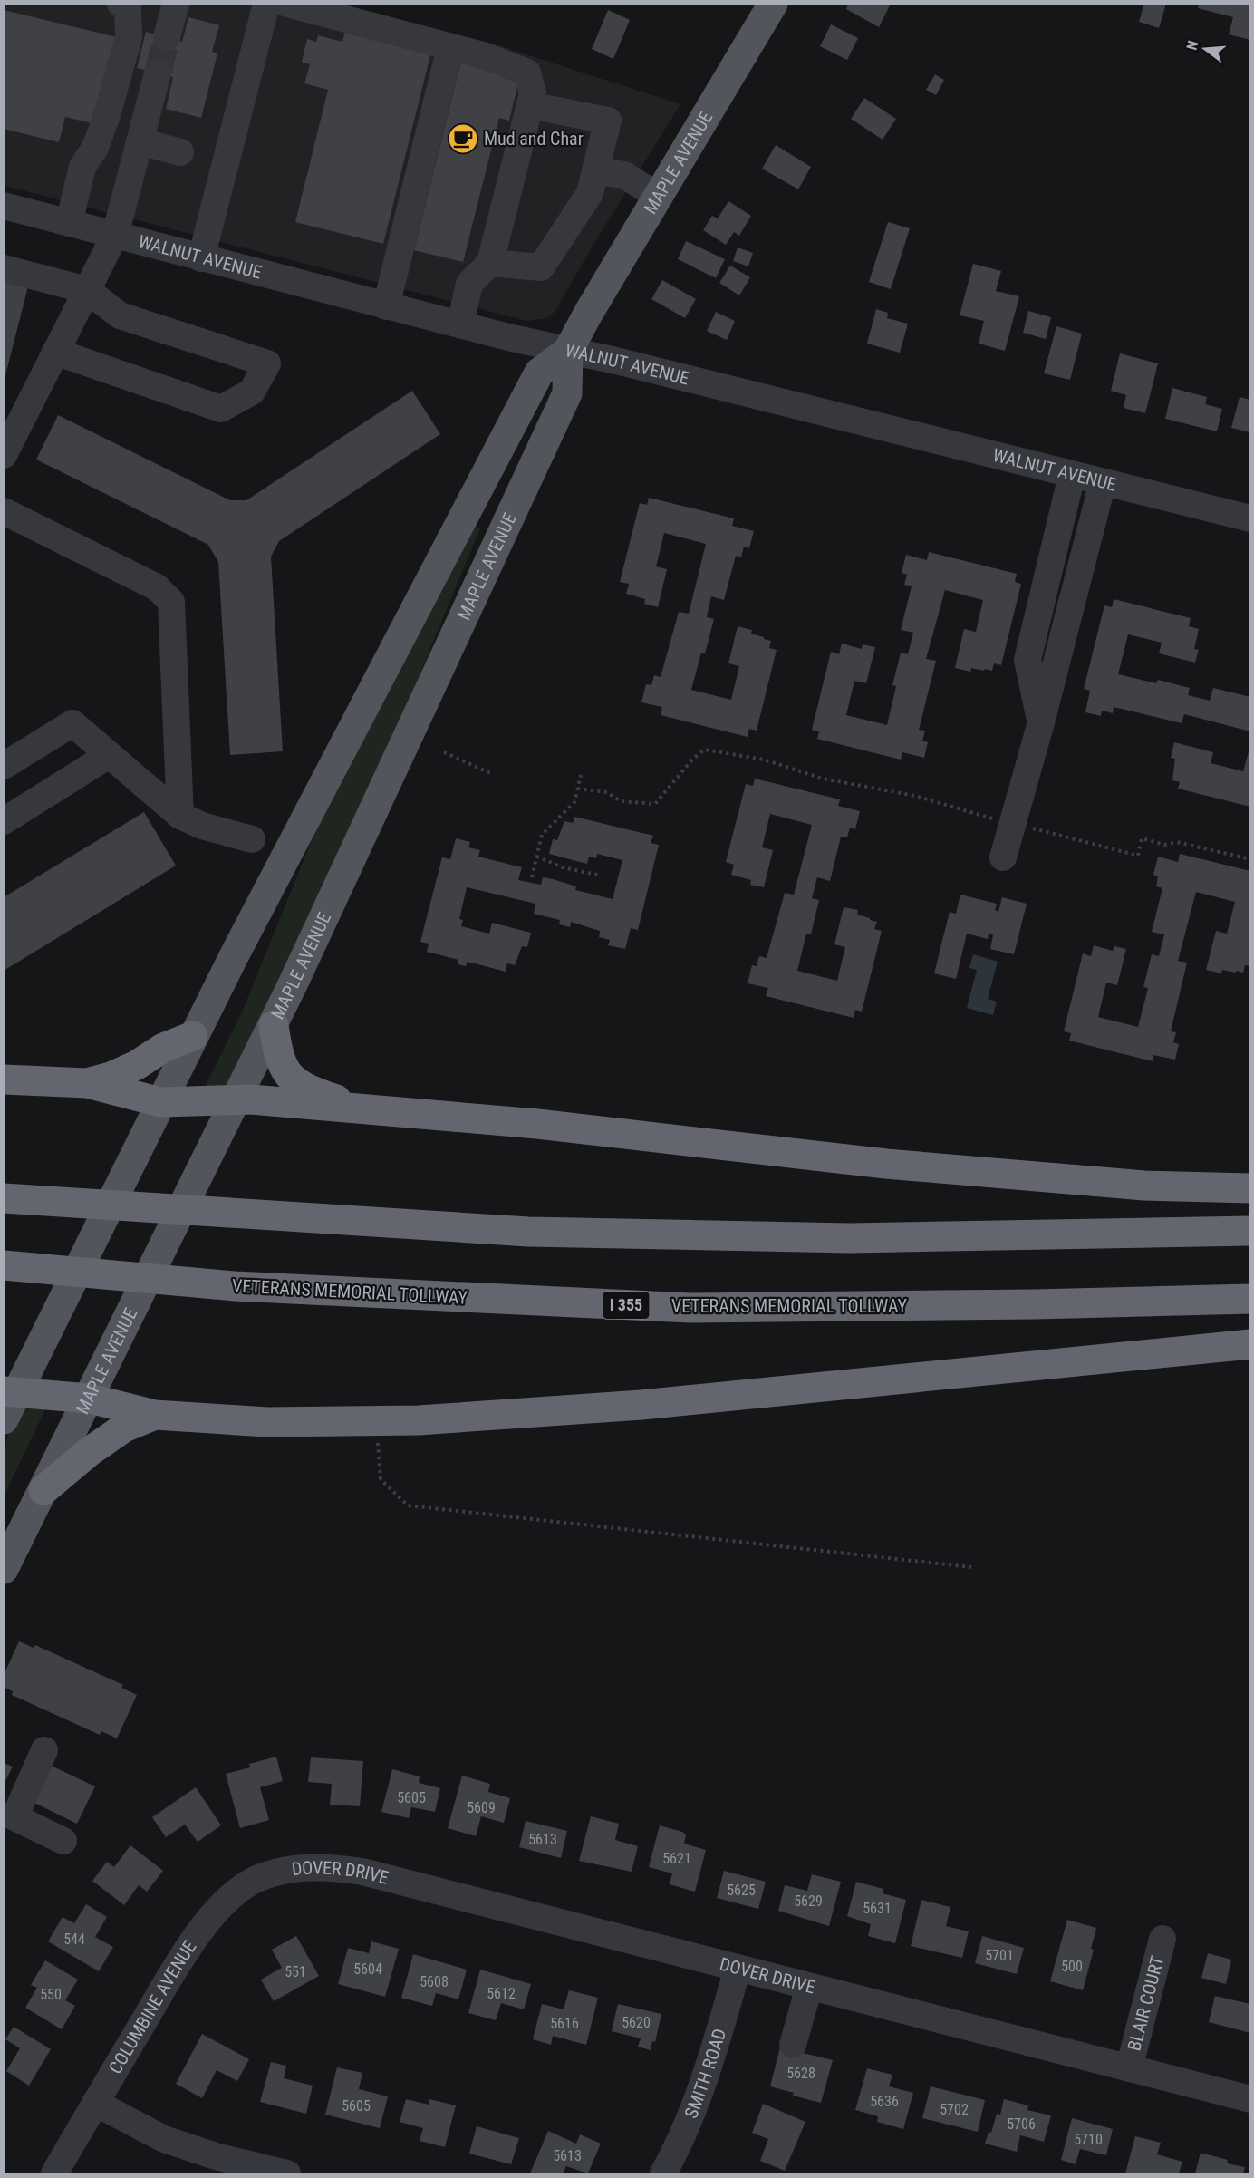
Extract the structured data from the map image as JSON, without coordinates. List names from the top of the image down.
{
  "streets": {
    "highway": ["VETERANS MEMORIAL TOLLWAY", "I 355"],
    "main road": ["MAPLE AVENUE"],
    "street": [
      "WALNUT AVENUE",
      "DOVER DRIVE",
      "BLAIR COURT",
      "COLUMBINE AVENUE",
      "SMITH ROAD"
    ]
  },
  "crossings": [
    ["MAPLE AVENUE", "WALNUT AVENUE"],
    ["DOVER DRIVE", "BLAIR COURT"],
    ["DOVER DRIVE", "COLUMBINE AVENUE"],
    ["DOVER DRIVE", "SMITH ROAD"]
  ],
  "places": {
    "cafe": ["Mud and Char"]
  },
  "house_numbers": [
    "5605",
    "5609",
    "5613",
    "5621",
    "5625",
    "5629",
    "5631",
    "544",
    "5701",
    "500",
    "5604",
    "551",
    "5608",
    "5612",
    "550",
    "5620",
    "5616",
    "5628",
    "5636",
    "5605",
    "5702",
    "5706",
    "5710",
    "5613"
  ],
  "north": "left"
}
